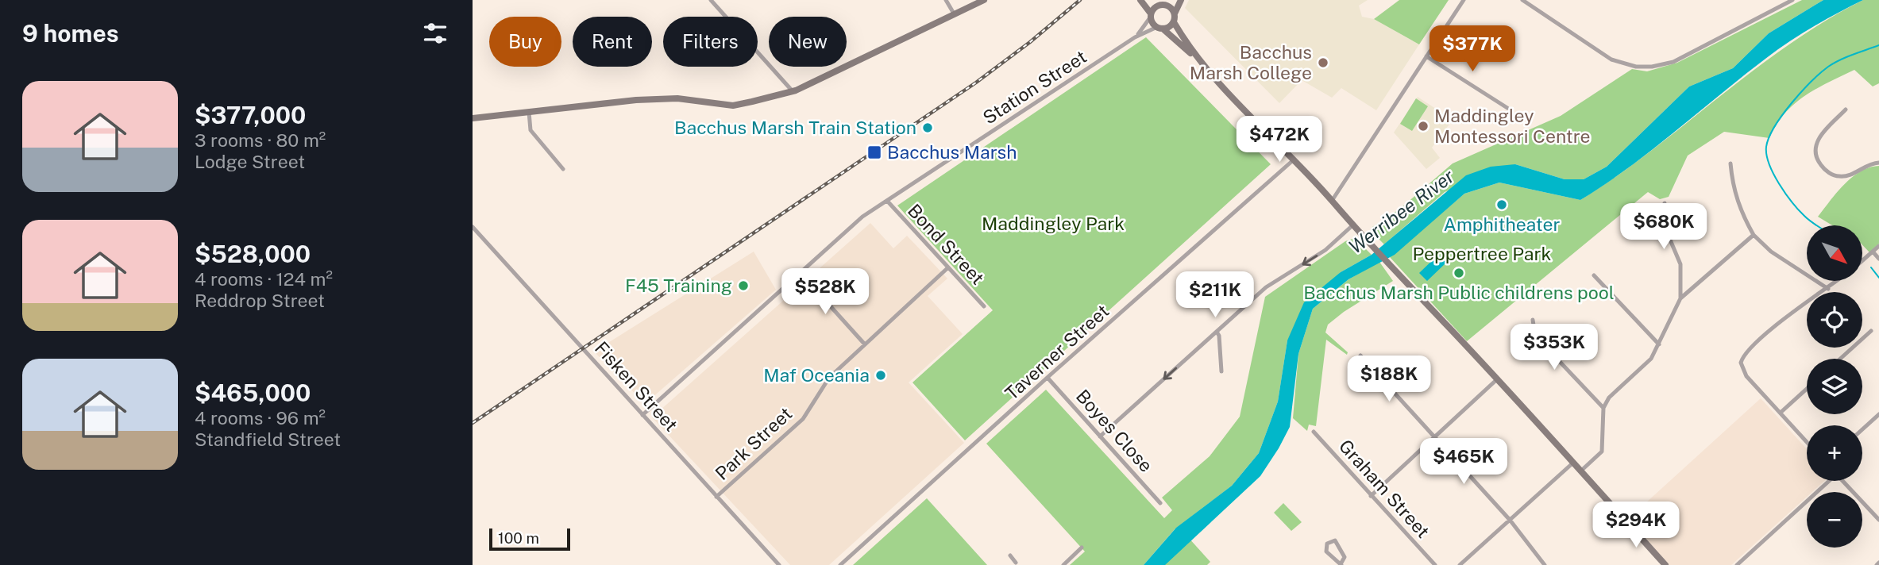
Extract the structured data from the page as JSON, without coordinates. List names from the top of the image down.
{
  "streets": {
    "street": [
      "Station Street",
      "Bond Street",
      "Taverner Street",
      "Fisken Street",
      "Boyes Close",
      "Park Street",
      "Graham Street"
    ]
  },
  "crossings": [
    ["Station Street", "Bond Street"],
    ["Station Street", "Fisken Street"],
    ["Bond Street", "Park Street"],
    ["Taverner Street", "Boyes Close"],
    ["Fisken Street", "Park Street"]
  ],
  "water": ["Werribee River"],
  "parks": ["Maddingley Park", "Peppertree Park"],
  "places": {
    "other": [
      "Bacchus Marsh College",
      "Maddingley Montessori Centre",
      "Bacchus Marsh Train Station",
      "Amphitheater",
      "Bacchus Marsh Public childrens pool",
      "F45 Training",
      "Maf Oceania"
    ],
    "transit": ["Bacchus Marsh"]
  },
  "scale_bar": "100 m",
  "north": "bottom right",
  "page": {
    "heading": "9 homes",
    "chip": [
      "Buy",
      "Rent",
      "Filters",
      "New"
    ],
    "price": [
      "$377K",
      "$472K",
      "$680K",
      "$528K",
      "$211K",
      "$353K",
      "$188K",
      "$465K",
      "$294K"
    ],
    "list": [
      {
        "name": "$377,000",
        "note": "3 rooms · 80 m² · Lodge Street"
      },
      {
        "name": "$528,000",
        "note": "4 rooms · 124 m² · Reddrop Street"
      },
      {
        "name": "$465,000",
        "note": "4 rooms · 96 m² · Standfield Street"
      }
    ],
    "map_buttons": ["+", "−"],
    "scale": "100 m"
  }
}
